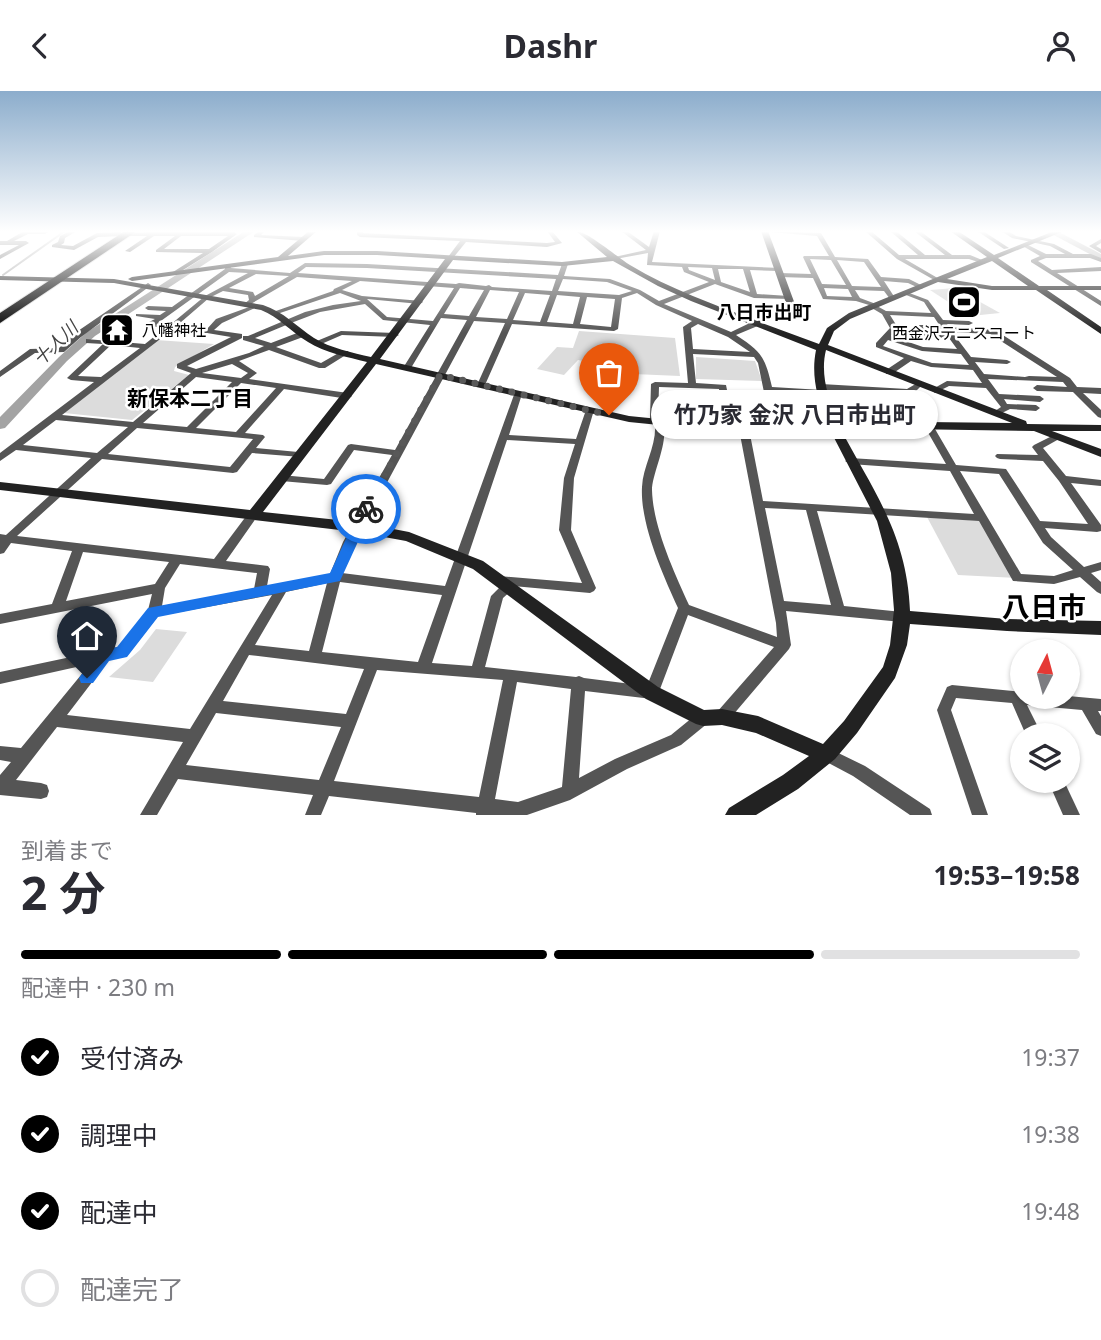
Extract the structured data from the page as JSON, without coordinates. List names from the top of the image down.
{
  "districts": ["八日市出町", "新保本二丁目", "八日市"],
  "water": ["十人川"],
  "places": {
    "sports": ["西金沢テニスコート"],
    "temple": ["八幡神社"],
    "other": ["竹乃家 金沢 八日市出町"]
  },
  "north": "top",
  "page": {
    "header": "Dashr",
    "bubble": "竹乃家 金沢 八日市出町",
    "heading": ["2 分", "到着まで", "19:53–19:58"],
    "bar": "配達中 · 230 m",
    "list": [
      ["受付済み", "19:37"],
      ["調理中", "19:38"],
      ["配達中", "19:48"],
      "配達完了"
    ]
  }
}
